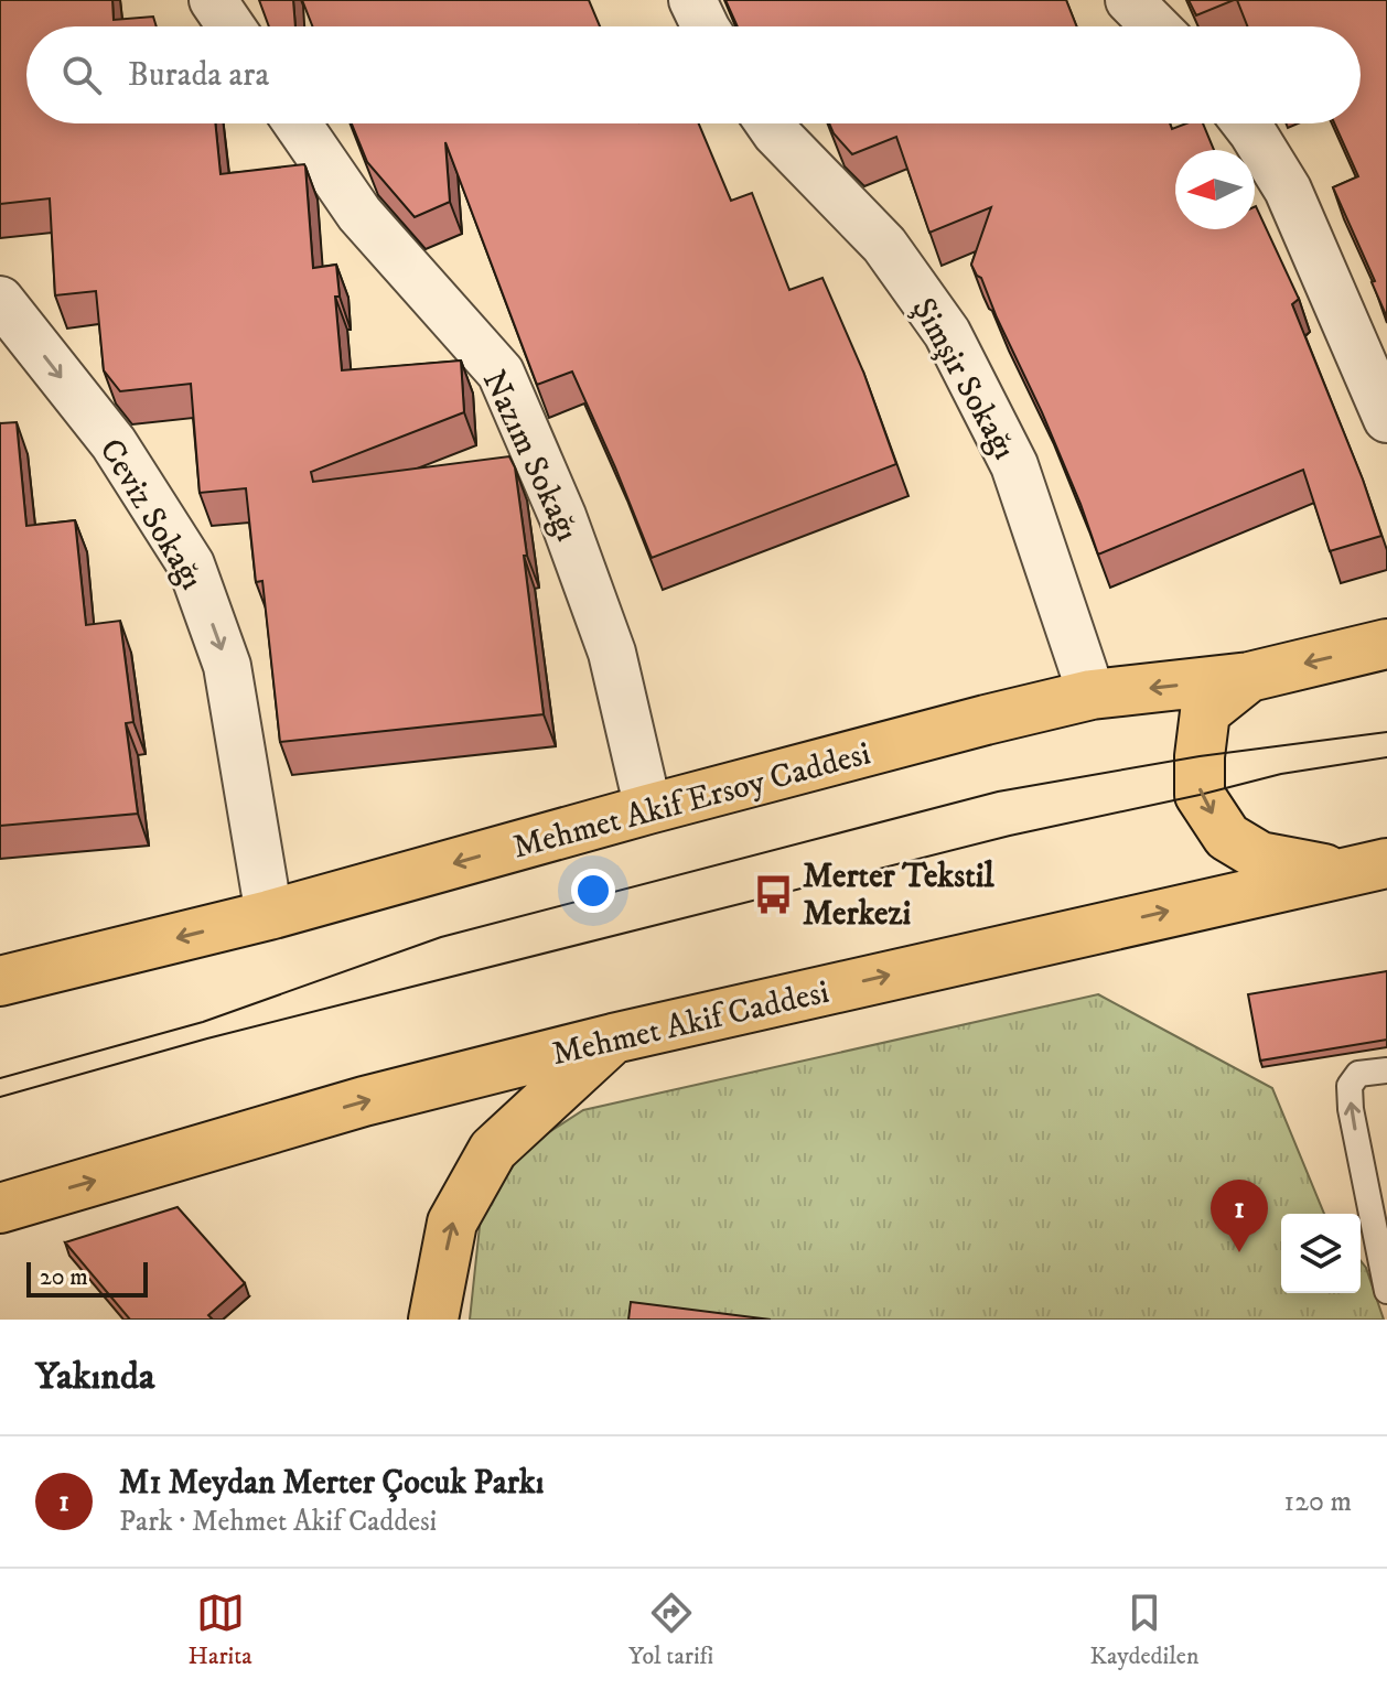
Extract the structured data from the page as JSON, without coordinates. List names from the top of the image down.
{
  "streets": {
    "main road": ["Mehmet Akif Ersoy Caddesi", "Mehmet Akif Caddesi"],
    "street": ["Şimşir Sokağı", "Nazım Sokağı", "Ceviz Sokağı"]
  },
  "crossings": [
    ["Şimşir Sokağı", "Mehmet Akif Ersoy Caddesi"],
    ["Nazım Sokağı", "Mehmet Akif Ersoy Caddesi"],
    ["Ceviz Sokağı", "Mehmet Akif Ersoy Caddesi"]
  ],
  "one_way": ["Ceviz Sokağı", "Mehmet Akif Ersoy Caddesi", "Mehmet Akif Caddesi"],
  "places": {
    "bus stop": ["Merter Tekstil Merkezi"]
  },
  "scale_bar": "20 m",
  "north": "left",
  "page": {
    "search": "Burada ara",
    "pins": "1",
    "scale": "20 m",
    "heading": "Yakında",
    "list": [
      {
        "mark": "1",
        "name": "M1 Meydan Merter Çocuk Parkı",
        "note": "Park · Mehmet Akif Caddesi",
        "value": "120 m"
      }
    ],
    "nav": ["Harita", "Yol tarifi", "Kaydedilen"]
  }
}
